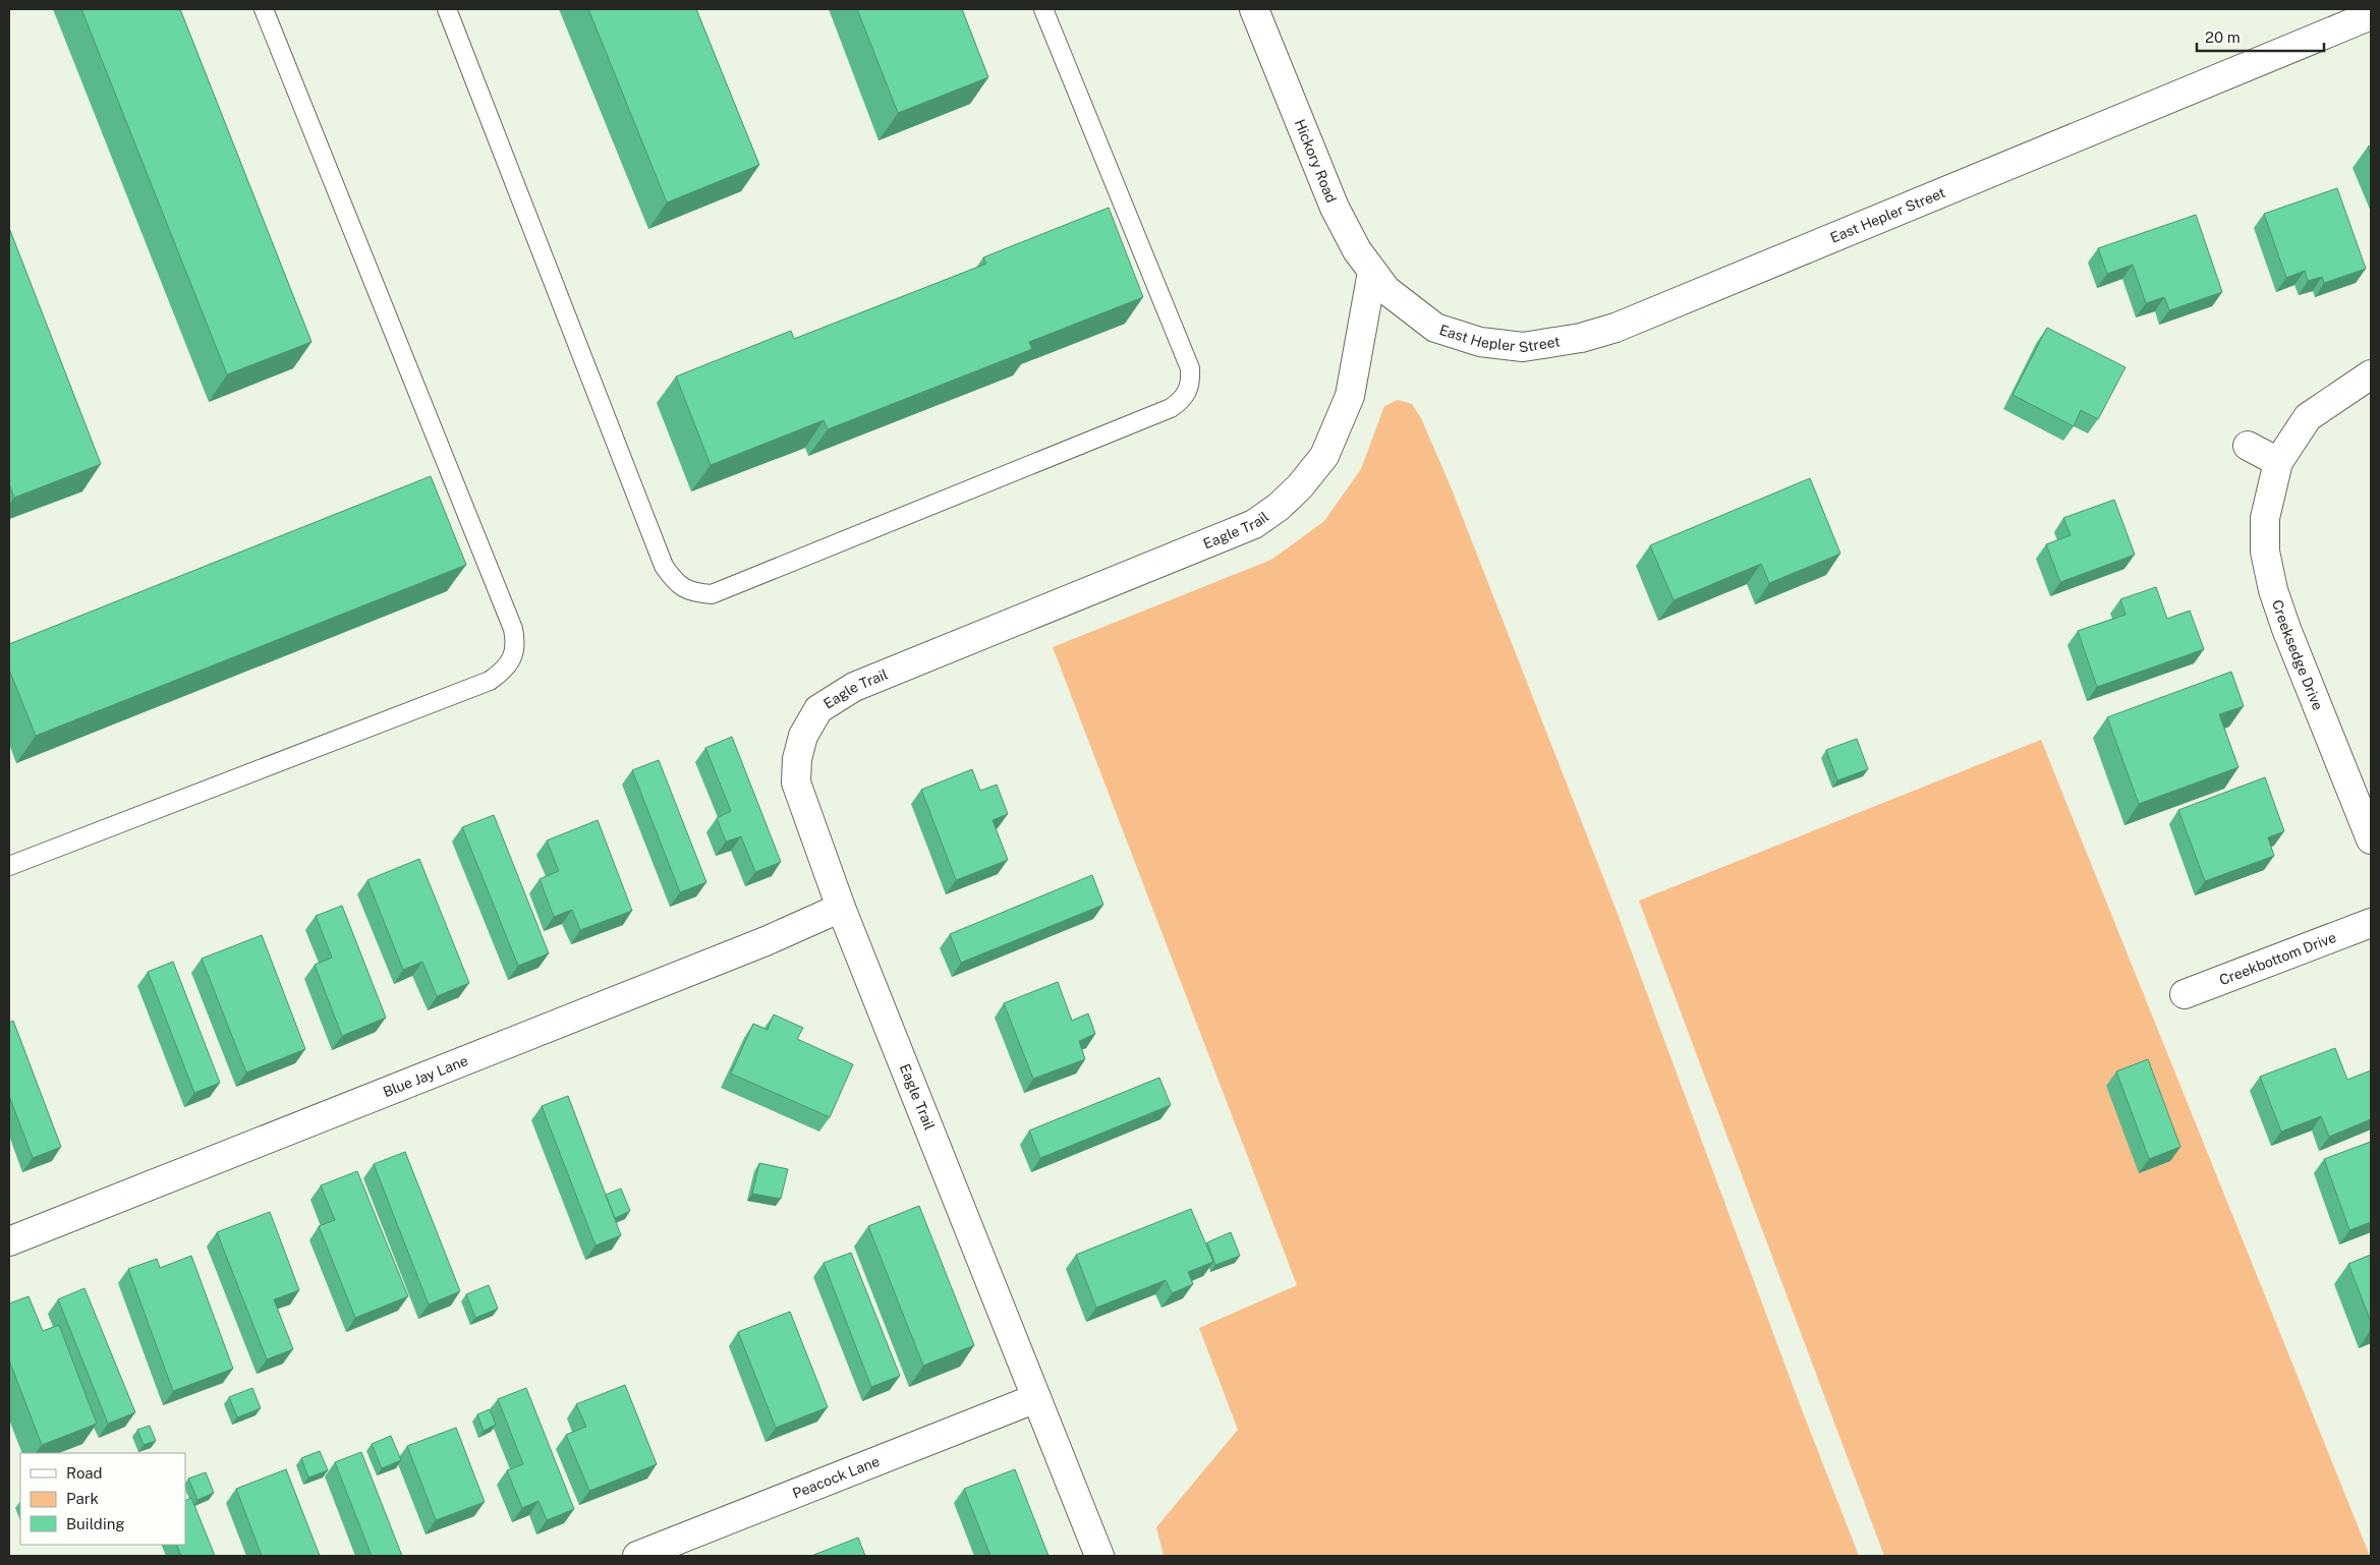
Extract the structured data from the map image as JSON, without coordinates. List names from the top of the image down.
{
  "streets": {
    "street": [
      "Hickory Road",
      "East Hepler Street",
      "Eagle Trail",
      "Creeksedge Drive",
      "Creekbottom Drive",
      "Blue Jay Lane",
      "Peacock Lane"
    ]
  },
  "crossings": [
    ["Hickory Road", "East Hepler Street"],
    ["Hickory Road", "Eagle Trail"],
    ["Eagle Trail", "Blue Jay Lane"],
    ["Eagle Trail", "Peacock Lane"]
  ],
  "legend": ["Road", "Park", "Building"],
  "scale_bar": "20 m"
}
